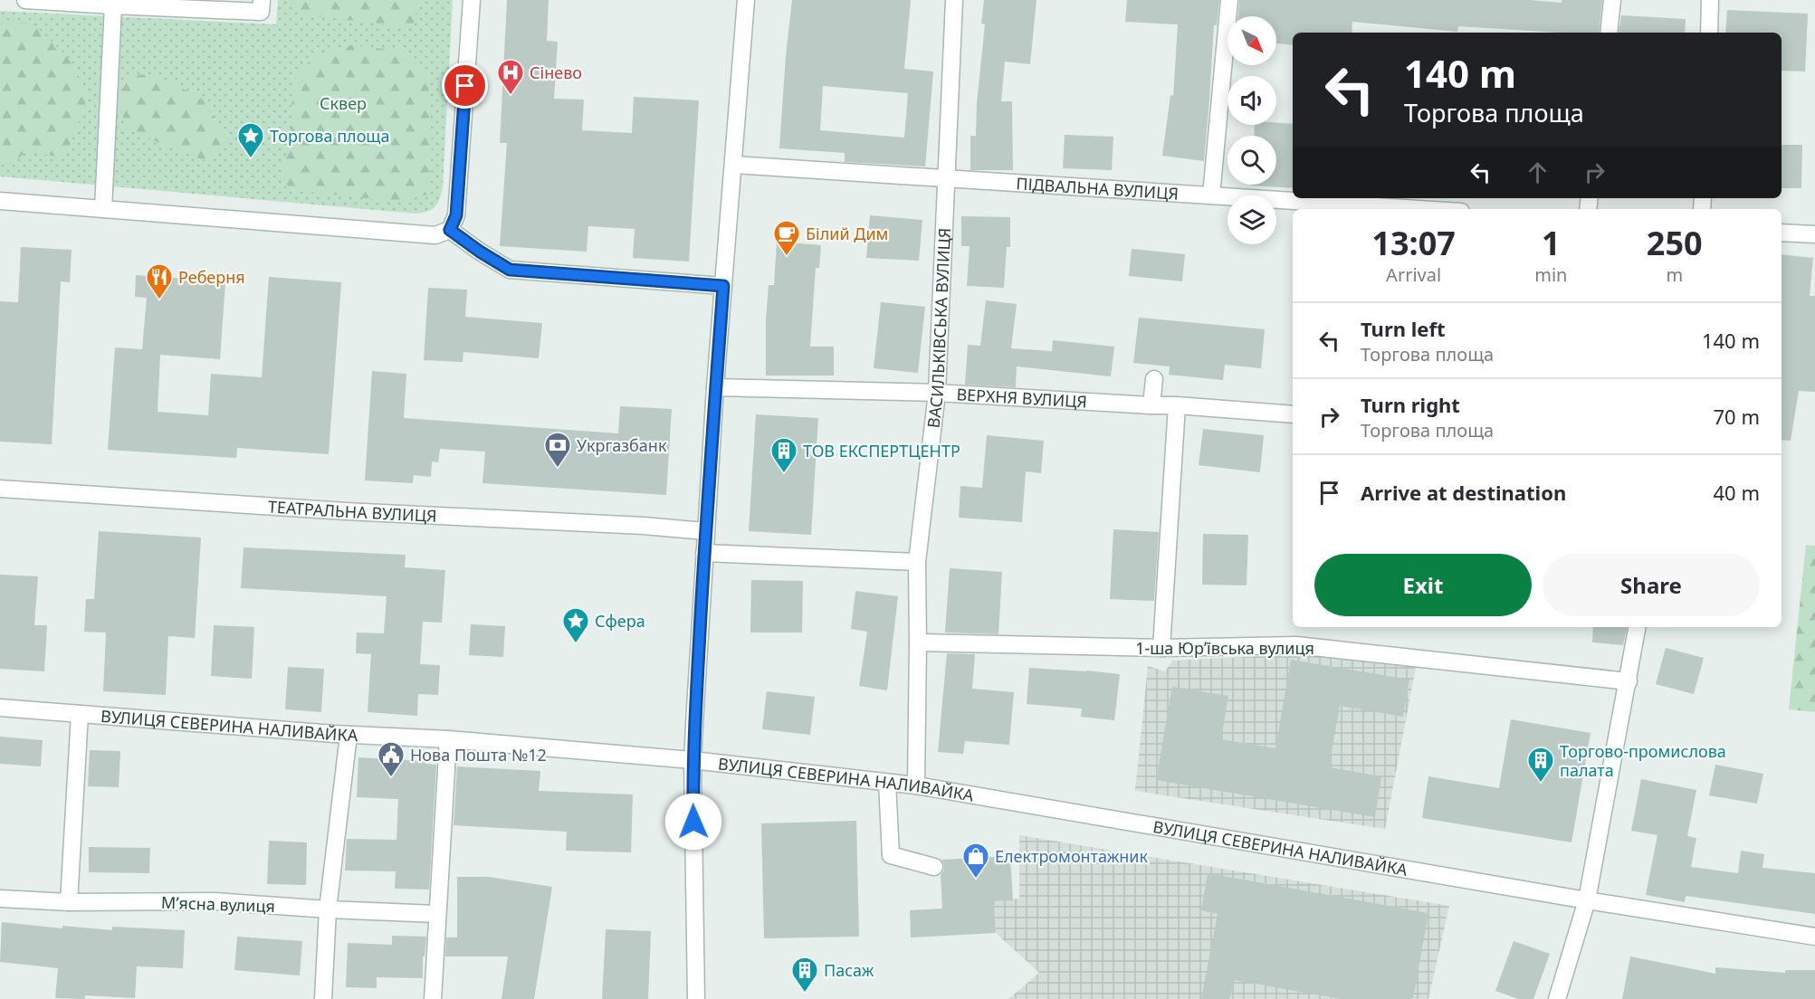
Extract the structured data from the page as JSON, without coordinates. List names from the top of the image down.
{
  "streets": {
    "street": [
      "ПІДВАЛЬНА ВУЛИЦЯ",
      "ВАСИЛЬКІВСЬКА ВУЛИЦЯ",
      "ВЕРХНЯ ВУЛИЦЯ",
      "ТЕАТРАЛЬНА ВУЛИЦЯ",
      "1-ша Юрʼївська вулиця",
      "ВУЛИЦЯ СЕВЕРИНА НАЛИВАЙКА",
      "Мʼясна вулиця"
    ]
  },
  "crossings": [
    ["ПІДВАЛЬНА ВУЛИЦЯ", "ВАСИЛЬКІВСЬКА ВУЛИЦЯ"],
    ["ВАСИЛЬКІВСЬКА ВУЛИЦЯ", "ВЕРХНЯ ВУЛИЦЯ"],
    ["ВАСИЛЬКІВСЬКА ВУЛИЦЯ", "1-ша Юрʼївська вулиця"],
    ["ВАСИЛЬКІВСЬКА ВУЛИЦЯ", "ВУЛИЦЯ СЕВЕРИНА НАЛИВАЙКА"]
  ],
  "parks": ["Сквер"],
  "places": {
    "hospital": ["Сінево"],
    "place": ["Торгова площа", "Сфера"],
    "cafe": ["Білий Дим"],
    "restaurant": ["Реберня"],
    "bank": ["Укргазбанк"],
    "building": ["ТОВ ЕКСПЕРТЦЕНТР", "Торгово-промислова палата", "Пасаж"],
    "public building": ["Нова Пошта №12"],
    "shop": ["Електромонтажник"]
  },
  "north": "bottom right",
  "page": {
    "turn": ["140 m", "Торгова площа"],
    "eta": [
      "13:07",
      "Arrival",
      "1",
      "min",
      "250",
      "m"
    ],
    "list": [
      {
        "name": "Turn left",
        "note": "Торгова площа",
        "value": "140 m"
      },
      {
        "name": "Turn right",
        "note": "Торгова площа",
        "value": "70 m"
      },
      {
        "name": "Arrive at destination",
        "value": "40 m"
      }
    ],
    "buttons": ["Exit", "Share"]
  }
}
